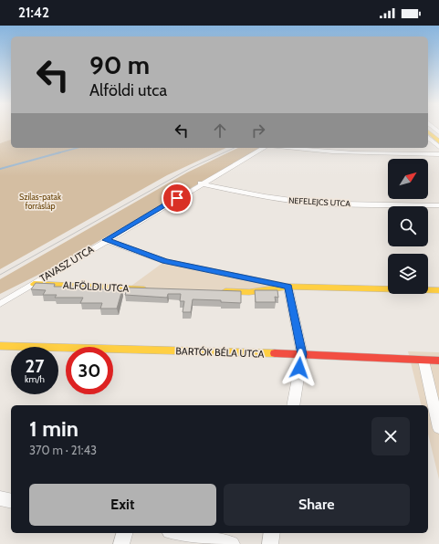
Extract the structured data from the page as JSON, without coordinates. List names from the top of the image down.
{
  "streets": {
    "street": [
      "NEFELEJCS UTCA",
      "TAVASZ UTCA",
      "ALFÖLDI UTCA",
      "BARTÓK BÉLA UTCA"
    ]
  },
  "crossings": [
    ["NEFELEJCS UTCA", "TAVASZ UTCA"],
    ["TAVASZ UTCA", "ALFÖLDI UTCA"]
  ],
  "parks": ["Szilas-patak forrásláp"],
  "north": "top right",
  "page": {
    "status": "21:42",
    "turn": ["90 m", "Alföldi utca"],
    "speed": "27 km/h",
    "limit": "30",
    "heading": ["1 min", "370 m · 21:43"],
    "buttons": ["Exit", "Share"]
  }
}
